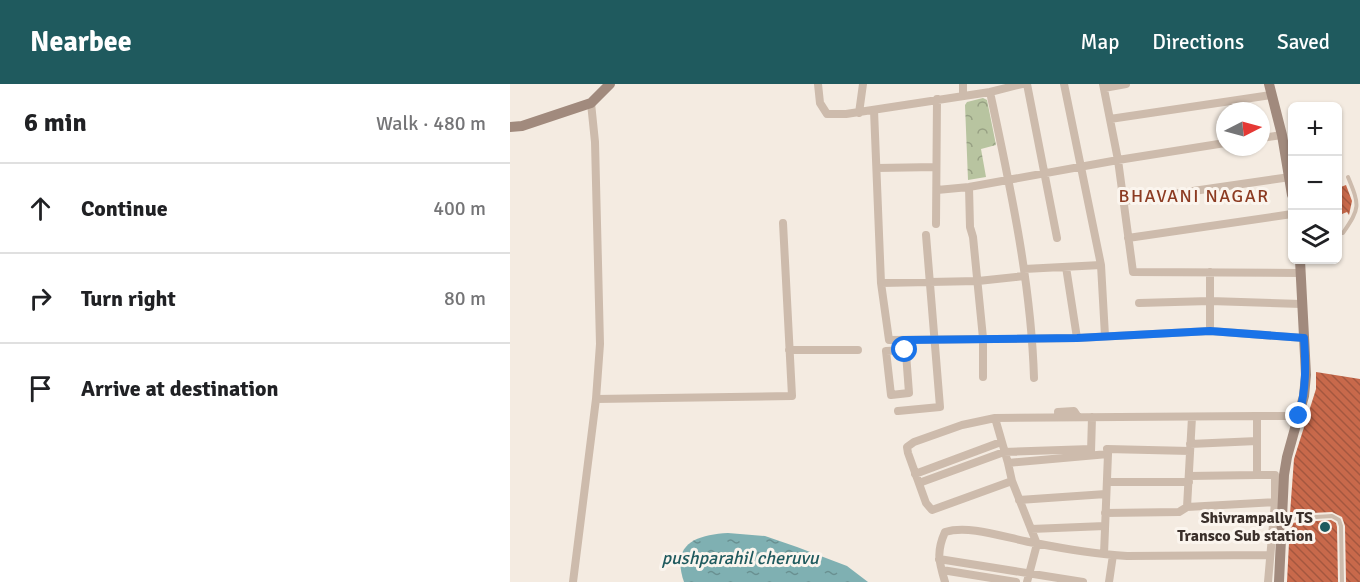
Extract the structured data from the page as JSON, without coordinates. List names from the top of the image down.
{
  "districts": ["BHAVANI NAGAR"],
  "water": ["pushparahil cheruvu"],
  "places": ["Shivrampally TS Transco Sub station"],
  "north": "right",
  "page": {
    "header": "Nearbee",
    "nav": ["Map", "Directions", "Saved"],
    "heading": ["6 min", "Walk · 480 m"],
    "map_buttons": ["+", "−"],
    "list": [
      ["Continue", "400 m"],
      ["Turn right", "80 m"],
      "Arrive at destination"
    ]
  }
}
